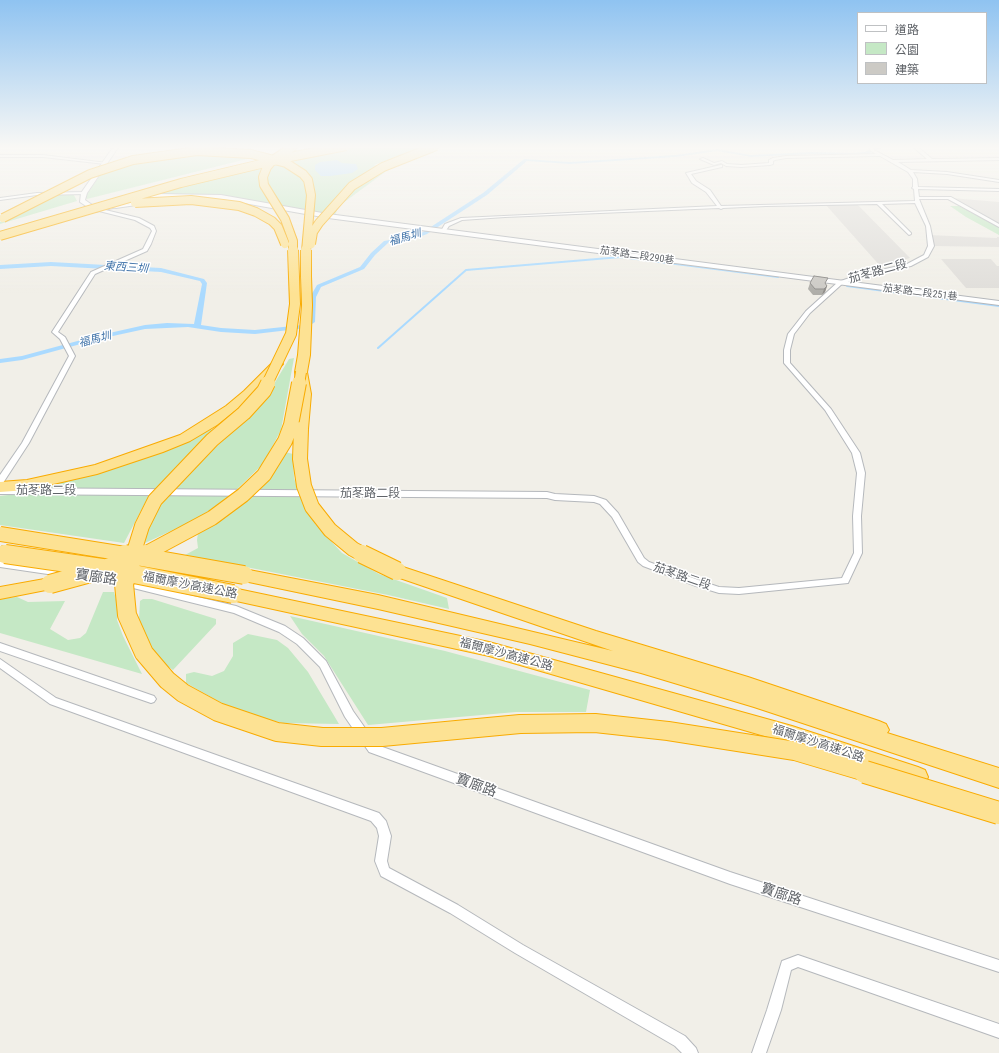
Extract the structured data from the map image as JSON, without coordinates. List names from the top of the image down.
{
  "streets": {
    "highway": ["福爾摩沙高速公路"],
    "street": [
      "茄苳路二段290巷",
      "茄苳路二段",
      "茄苳路二段251巷",
      "寶廍路"
    ]
  },
  "crossings": [
    ["茄苳路二段290巷", "茄苳路二段"],
    ["茄苳路二段290巷", "茄苳路二段251巷"],
    ["茄苳路二段", "茄苳路二段251巷"]
  ],
  "water": ["福馬圳", "東西三圳"],
  "legend": ["道路", "公園", "建築"]
}
